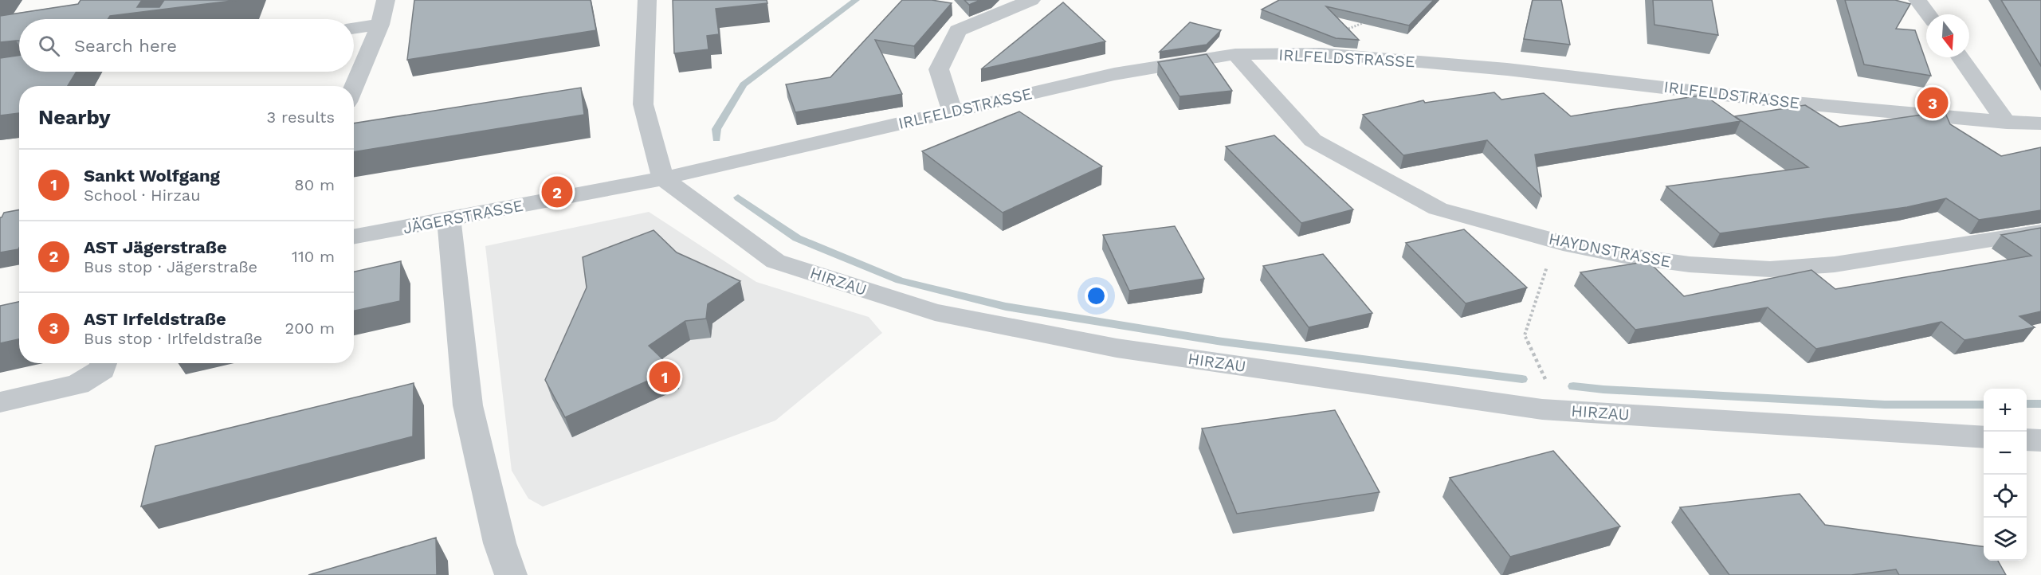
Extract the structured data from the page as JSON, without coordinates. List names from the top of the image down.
{
  "streets": {
    "street": [
      "IRLFELDSTRASSE",
      "JÄGERSTRASSE",
      "HAYDNSTRASSE",
      "HIRZAU"
    ]
  },
  "crossings": [
    ["IRLFELDSTRASSE", "JÄGERSTRASSE"],
    ["IRLFELDSTRASSE", "HAYDNSTRASSE"],
    ["IRLFELDSTRASSE", "HIRZAU"],
    ["JÄGERSTRASSE", "HIRZAU"]
  ],
  "north": "bottom",
  "page": {
    "search": "Search here",
    "pins": ["3", "2", "1"],
    "heading": ["Nearby", "3 results"],
    "list": [
      {
        "mark": "1",
        "name": "Sankt Wolfgang",
        "note": "School · Hirzau",
        "value": "80 m"
      },
      {
        "mark": "2",
        "name": "AST Jägerstraße",
        "note": "Bus stop · Jägerstraße",
        "value": "110 m"
      },
      {
        "mark": "3",
        "name": "AST Irfeldstraße",
        "note": "Bus stop · Irlfeldstraße",
        "value": "200 m"
      }
    ],
    "map_buttons": ["+", "−"]
  }
}
